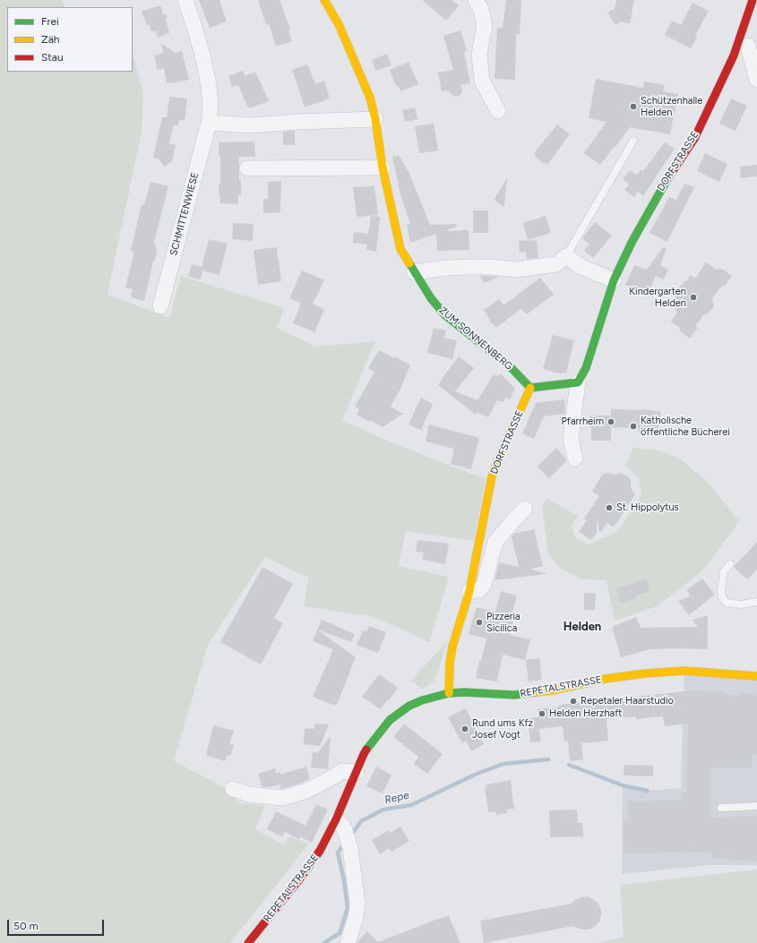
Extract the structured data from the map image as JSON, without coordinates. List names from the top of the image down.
{
  "streets": {
    "street": [
      "DORFSTRASSE",
      "SCHMITTENWIESE",
      "ZUM SONNENBERG",
      "REPETALSTRASSE"
    ]
  },
  "crossings": [
    ["DORFSTRASSE", "ZUM SONNENBERG"],
    ["DORFSTRASSE", "REPETALSTRASSE"]
  ],
  "districts": ["Helden"],
  "water": ["Repe"],
  "places": [
    "Schützenhalle Helden",
    "Kindergarten Helden",
    "Pfarrheim",
    "Katholische öffentliche Bücherei",
    "St. Hippolytus",
    "Pizzeria Sicilica",
    "Repetaler Haarstudio",
    "Helden Herzhaft",
    "Rund ums Kfz Josef Vogt"
  ],
  "legend": ["Frei", "Zäh", "Stau"],
  "scale_bar": "50 m"
}
